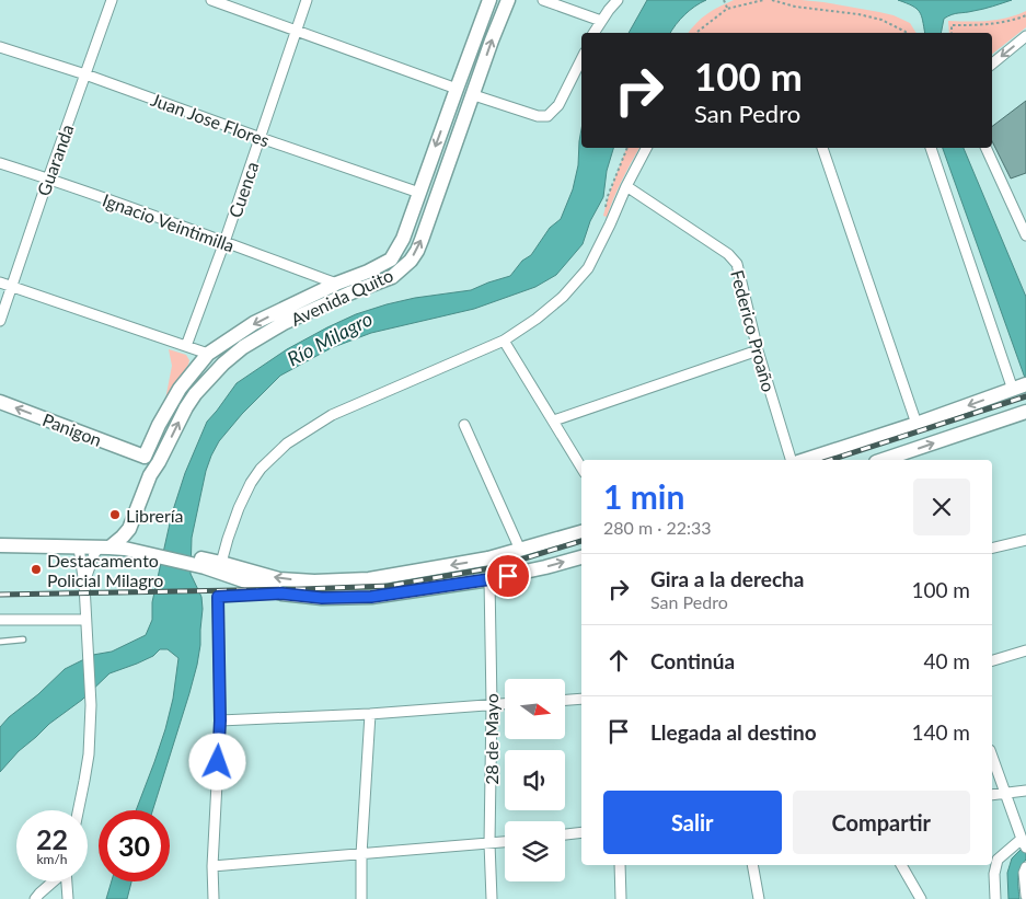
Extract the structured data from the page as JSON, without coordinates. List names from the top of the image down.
{
  "streets": {
    "main road": ["Avenida Quito", "Panigon"],
    "street": [
      "Juan Jose Flores",
      "Guaranda",
      "Cuenca",
      "Ignacio Veintimilla",
      "Federico Proaño",
      "28 de Mayo"
    ]
  },
  "crossings": [
    ["Juan Jose Flores", "Guaranda"],
    ["Juan Jose Flores", "Cuenca"],
    ["Juan Jose Flores", "Avenida Quito"],
    ["Guaranda", "Ignacio Veintimilla"],
    ["Cuenca", "Ignacio Veintimilla"],
    ["Ignacio Veintimilla", "Avenida Quito"],
    ["Avenida Quito", "Panigon"]
  ],
  "water": ["Río Milagro"],
  "places": ["Librería", "Destacamento Policial Milagro"],
  "north": "right",
  "page": {
    "turn": ["100 m", "San Pedro"],
    "heading": ["1 min", "280 m · 22:33"],
    "list": [
      {
        "name": "Gira a la derecha",
        "note": "San Pedro",
        "value": "100 m"
      },
      {
        "name": "Continúa",
        "value": "40 m"
      },
      {
        "name": "Llegada al destino",
        "value": "140 m"
      }
    ],
    "buttons": ["Salir", "Compartir"],
    "speed": "22 km/h",
    "limit": "30"
  }
}
